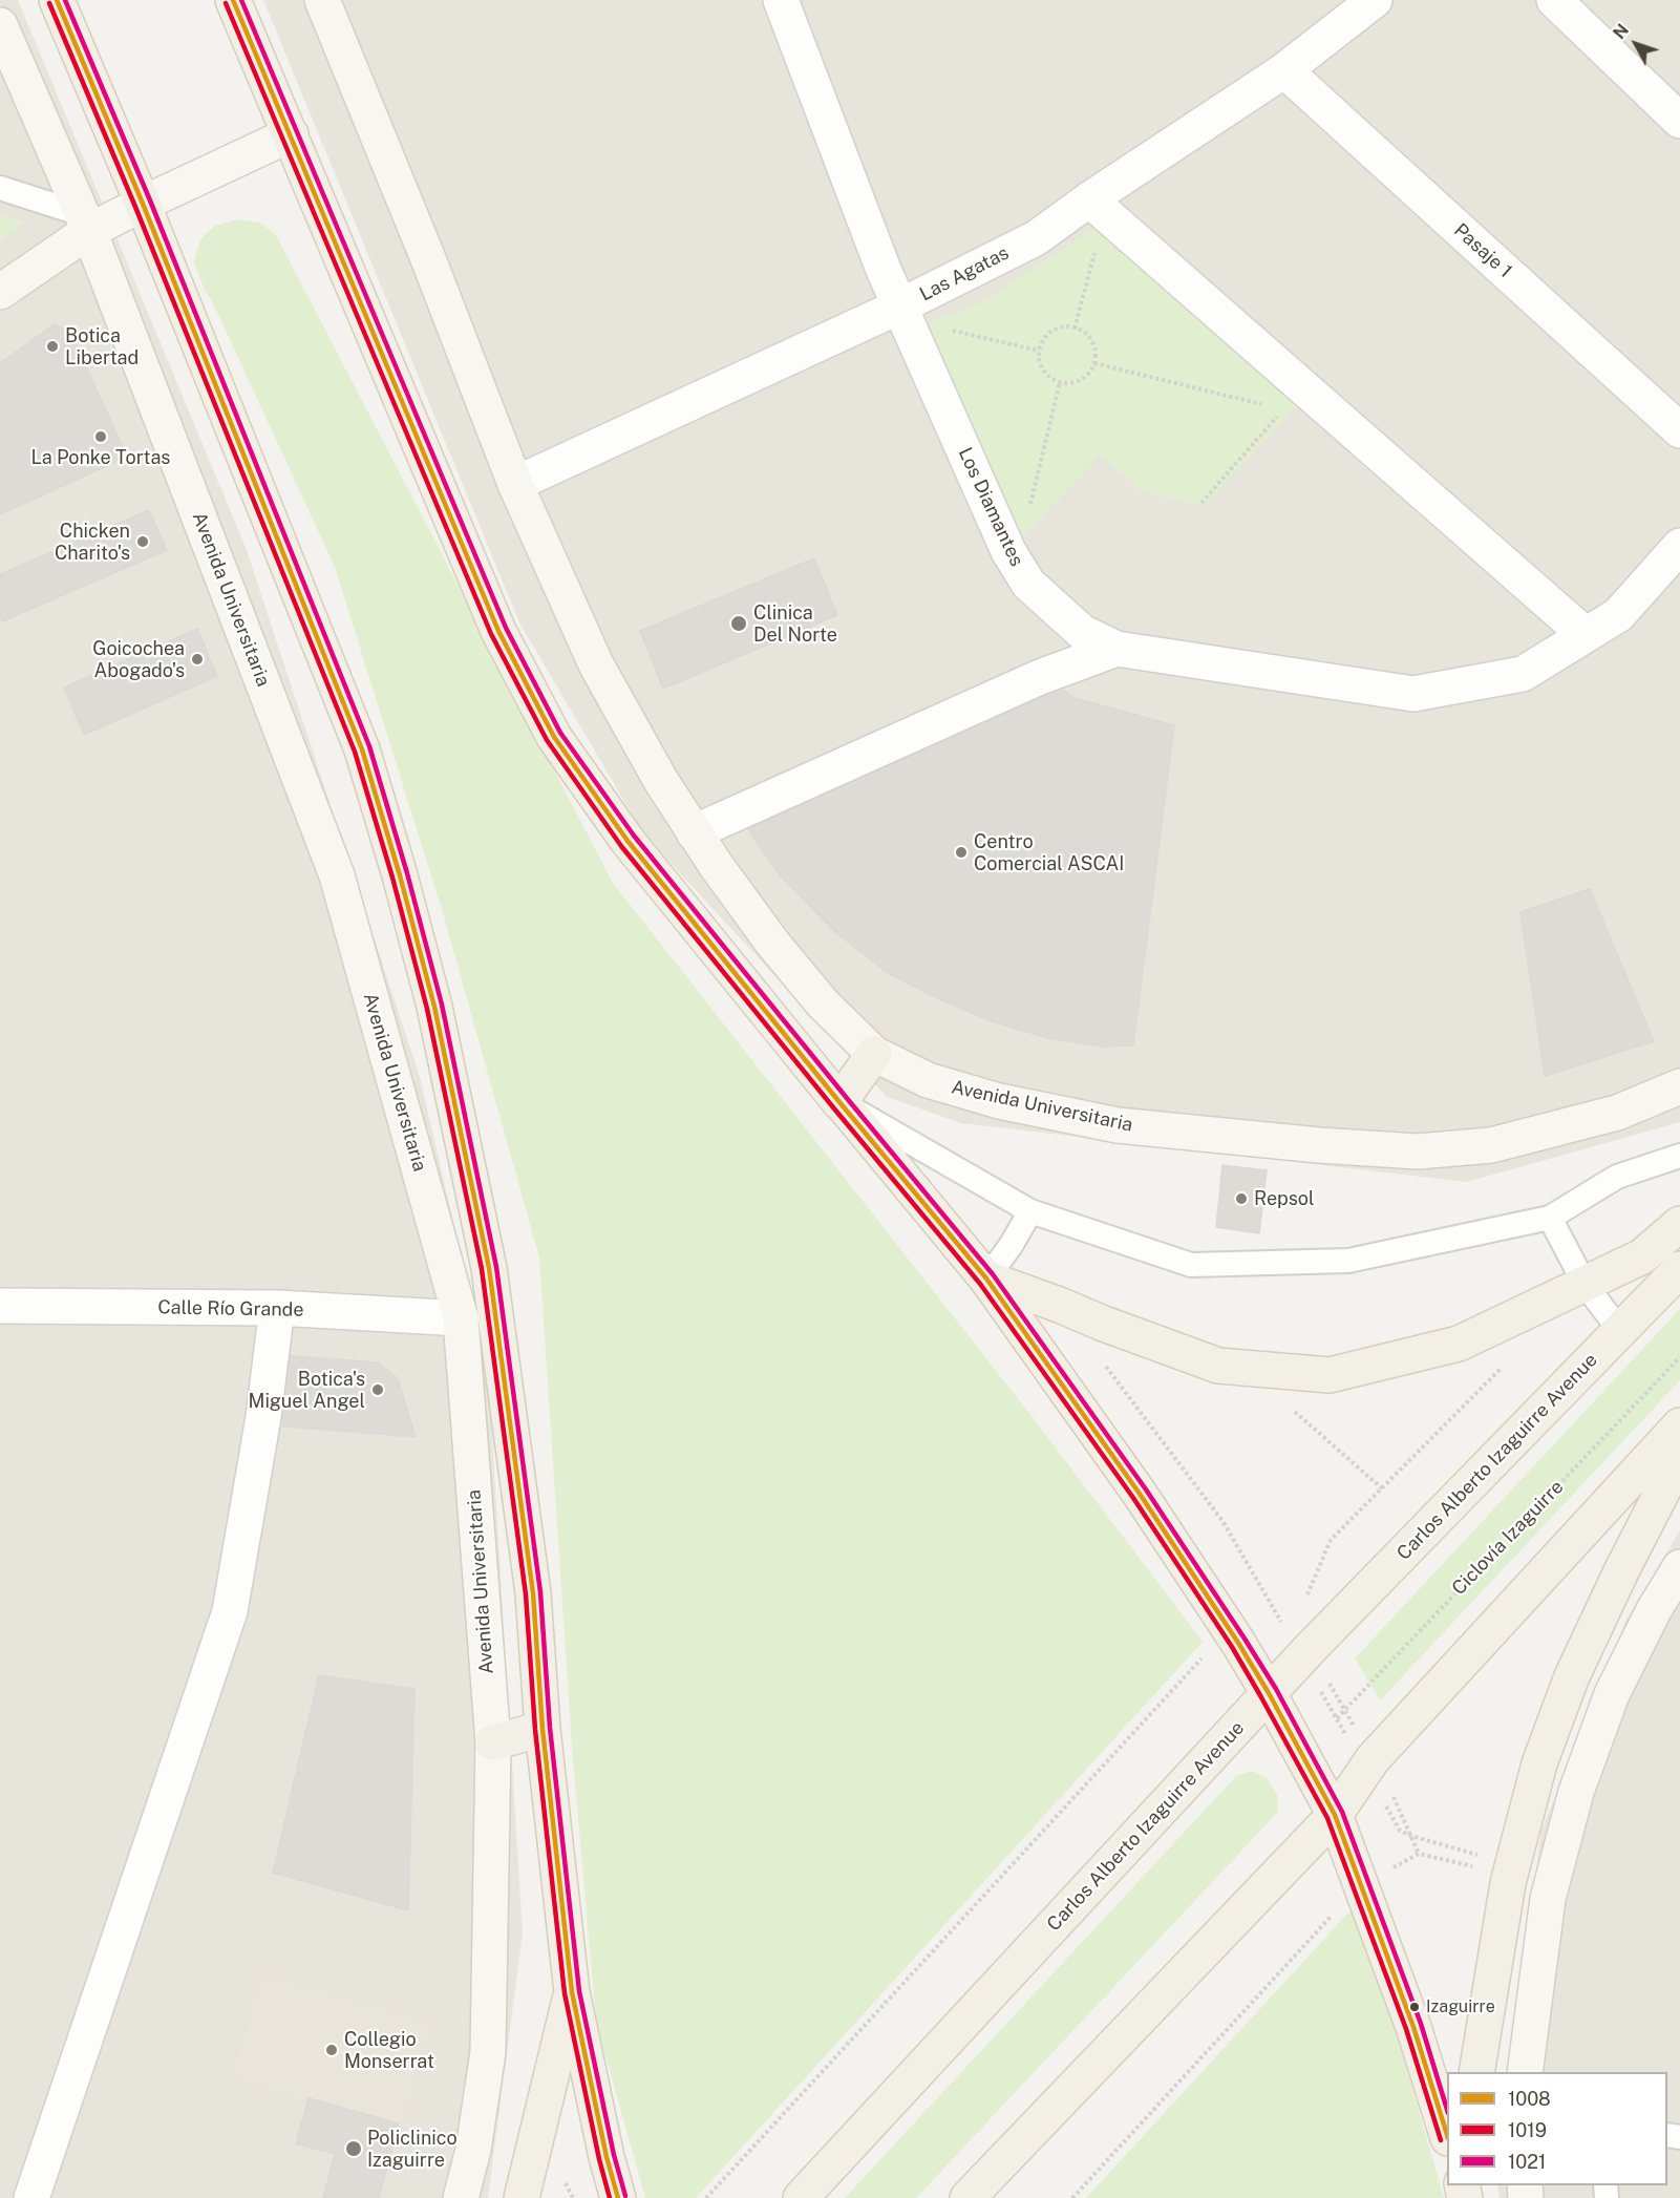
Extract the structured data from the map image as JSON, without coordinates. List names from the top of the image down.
{
  "streets": {
    "main road": ["Carlos Alberto Izaguirre Avenue"],
    "street": [
      "Pasaje 1",
      "Las Agatas",
      "Los Diamantes",
      "Avenida Universitaria",
      "Calle Río Grande"
    ],
    "path": ["Ciclovía Izaguirre"]
  },
  "crossings": [
    ["Pasaje 1", "Las Agatas"],
    ["Las Agatas", "Los Diamantes"],
    ["Las Agatas", "Avenida Universitaria"],
    ["Avenida Universitaria", "Calle Río Grande"]
  ],
  "places": [
    "Botica Libertad",
    "La Ponke Tortas",
    "Chicken Charito's",
    "Clinica Del Norte",
    "Goicochea Abogado's",
    "Centro Comercial ASCAI",
    "Repsol",
    "Botica's Miguel Angel",
    "Izaguirre",
    "Collegio Monserrat",
    "Policlinico Izaguirre"
  ],
  "lines": ["transit line 1008", "transit line 1021", "transit line 1019"],
  "legend": ["1008", "1019", "1021"],
  "north": "top left"
}
